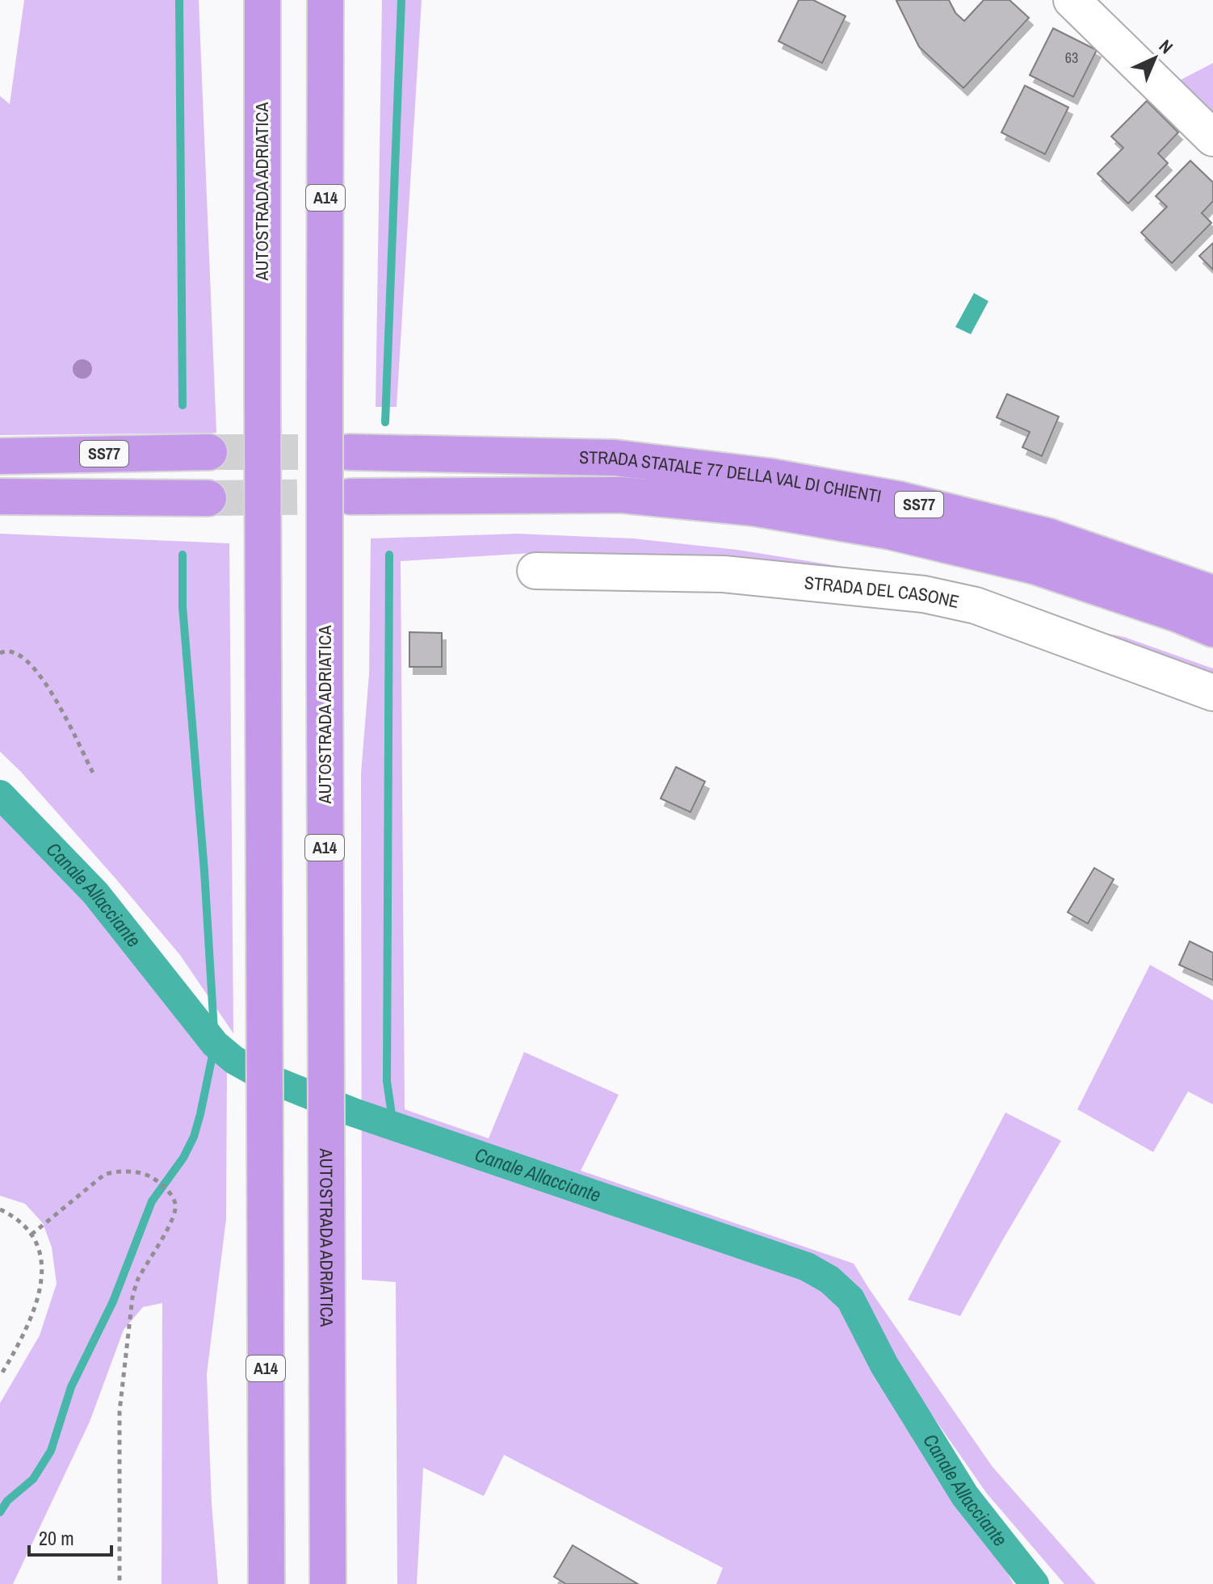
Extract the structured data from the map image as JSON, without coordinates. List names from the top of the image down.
{
  "streets": {
    "highway": [
      "AUTOSTRADA ADRIATICA",
      "A14",
      "SS77",
      "STRADA STATALE 77 DELLA VAL DI CHIENTI"
    ],
    "street": ["STRADA DEL CASONE"]
  },
  "water": ["Canale Allacciante"],
  "house_numbers": ["63"],
  "scale_bar": "20 m",
  "north": "top right"
}
